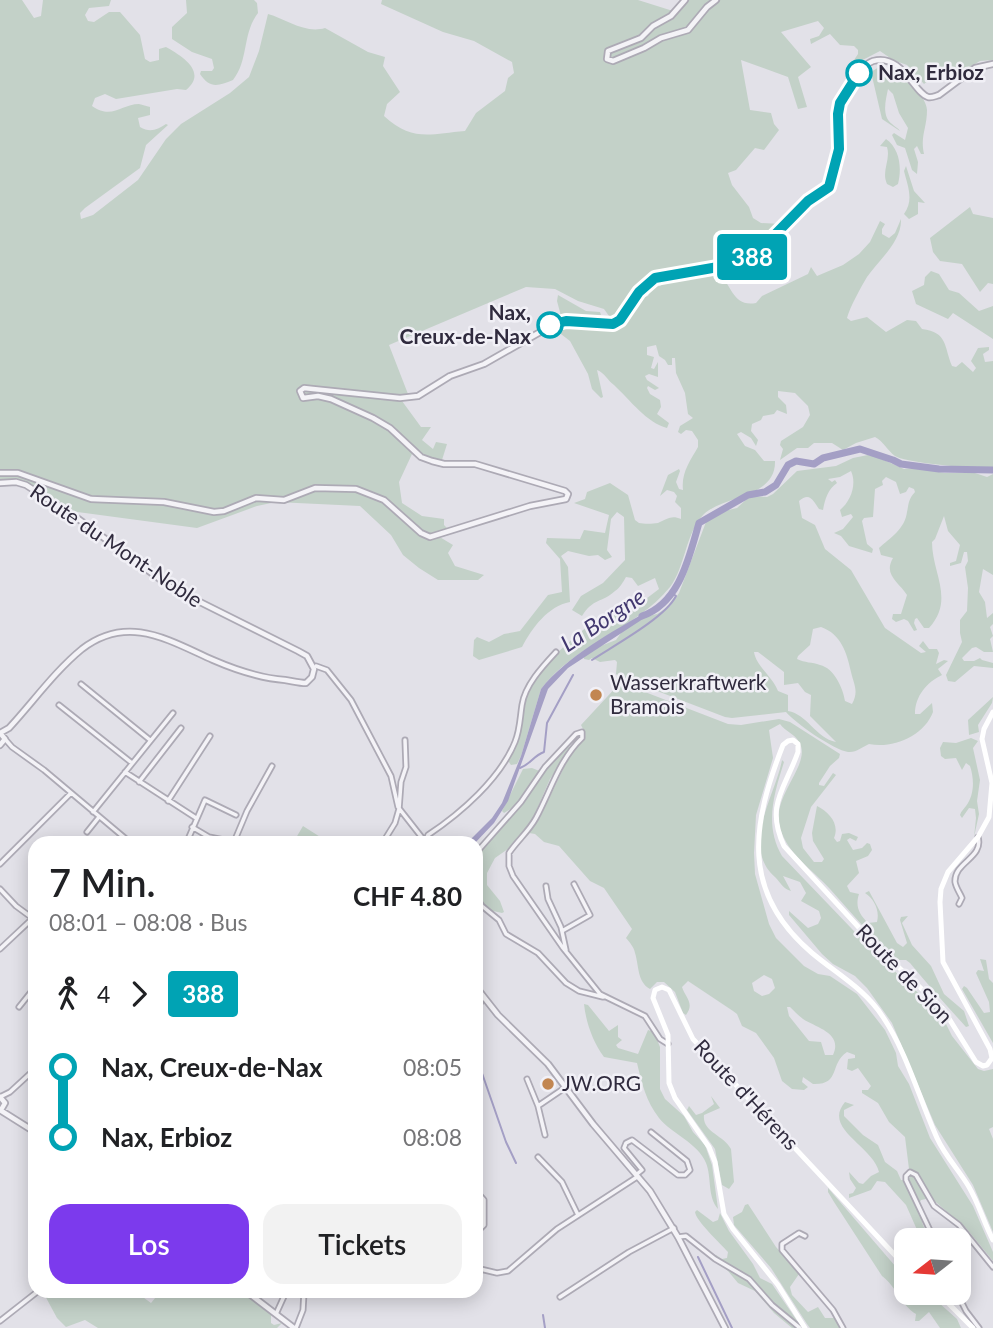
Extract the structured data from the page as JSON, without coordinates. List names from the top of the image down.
{
  "streets": {
    "main road": ["Route de Sion", "Route d'Hérens"],
    "street": ["Route du Mont-Noble"]
  },
  "water": ["La Borgne"],
  "places": [
    "Nax, Erbioz",
    "Nax, Creux-de-Nax",
    "Wasserkraftwerk Bramois",
    "JW.ORG"
  ],
  "lines": ["bus line 388"],
  "north": "left",
  "page": {
    "on_map": "388",
    "heading": ["7 Min.", "08:01 – 08:08 · Bus", "CHF 4.80"],
    "legs": ["4", "388"],
    "list": [
      {
        "name": "Nax, Creux-de-Nax",
        "value": "08:05"
      },
      {
        "name": "Nax, Erbioz",
        "value": "08:08"
      }
    ],
    "buttons": ["Los", "Tickets"]
  }
}
